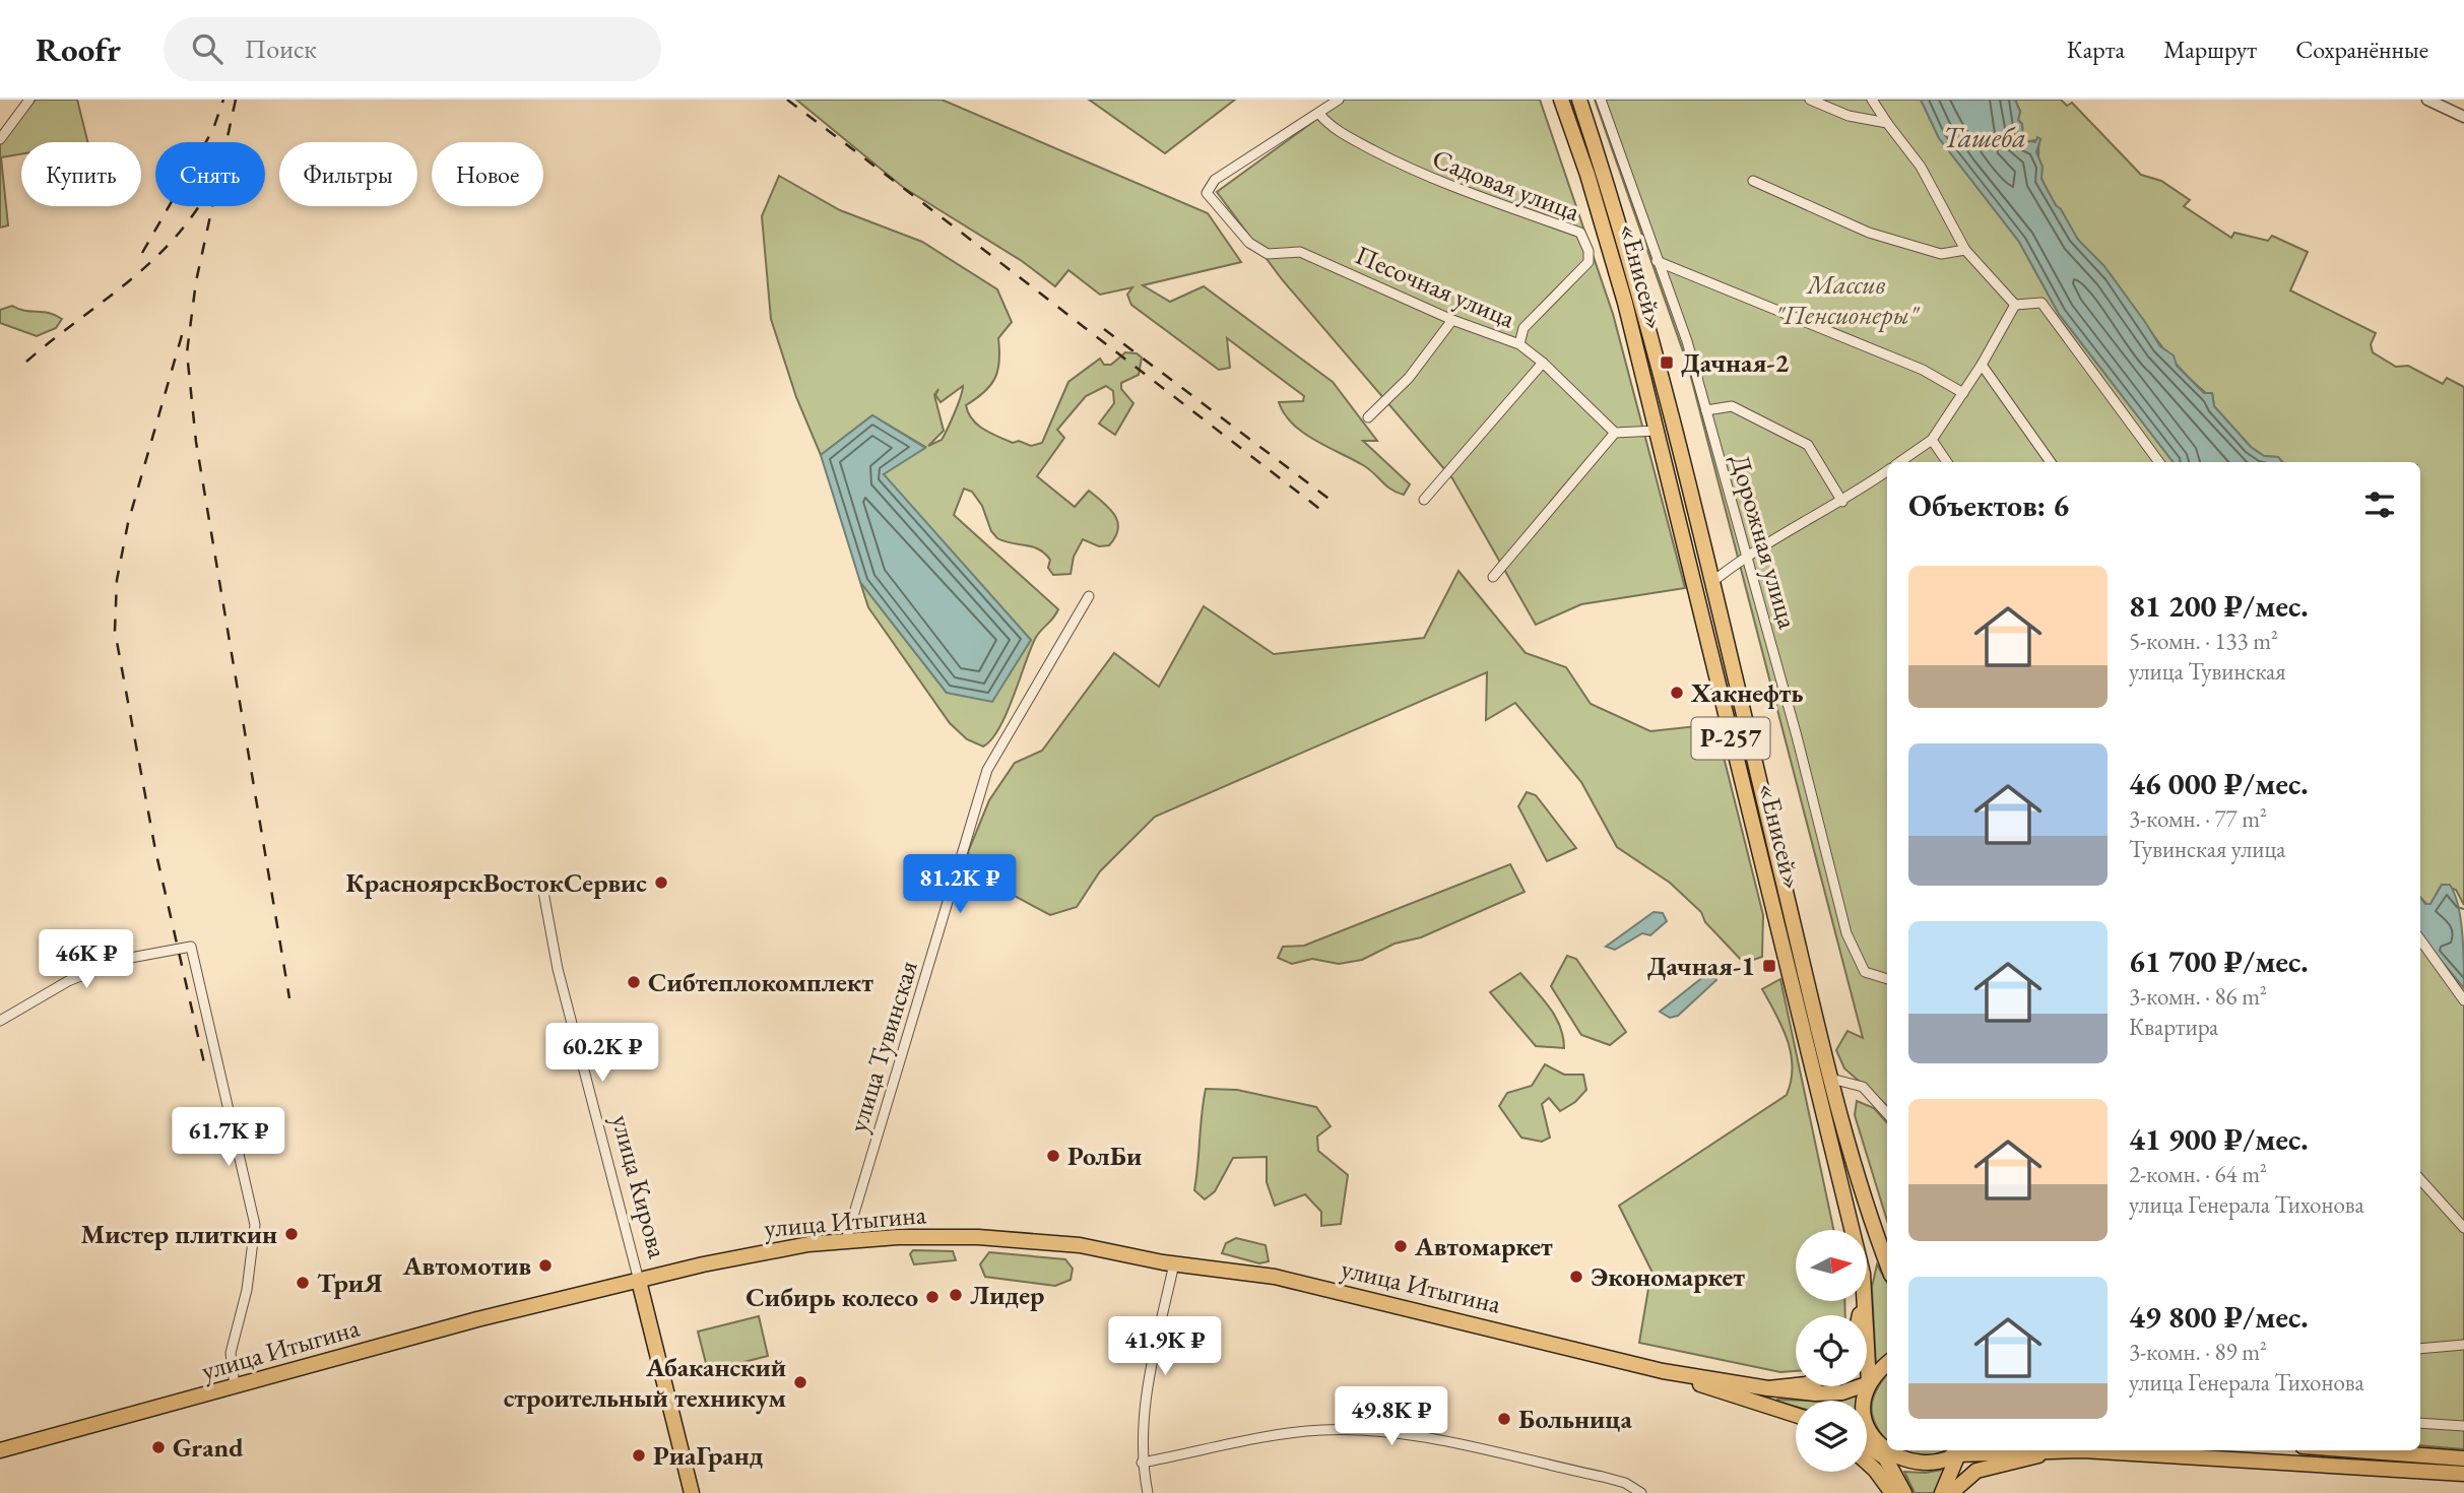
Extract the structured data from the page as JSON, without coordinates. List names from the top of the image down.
{
  "streets": {
    "main road": [
      "«Енисей»",
      "Р-257",
      "улица Кирова",
      "улица Итыгина"
    ],
    "street": [
      "Садовая улица",
      "Песочная улица",
      "Дорожная улица",
      "улица Тувинская"
    ]
  },
  "crossings": [
    ["Садовая улица", "Песочная улица"],
    ["«Енисей»", "Р-257"],
    ["«Енисей»", "улица Итыгина"],
    ["улица Тувинская", "улица Итыгина"],
    ["улица Кирова", "улица Итыгина"]
  ],
  "water": ["Ташеба"],
  "parks": ["Массив \"Пенсионеры\""],
  "places": {
    "transit": ["Дачная-2", "Дачная-1"],
    "other": [
      "Хакнефть",
      "КрасноярскВостокСервис",
      "Сибтеплокомплект",
      "РолБи",
      "Мистер плиткин",
      "Автомаркет",
      "Автомотив",
      "Экономаркет",
      "ТриЯ",
      "Лидер",
      "Сибирь колесо",
      "Абаканский строительный техникум",
      "Больница",
      "Grand",
      "РиаГранд"
    ]
  },
  "north": "right",
  "page": {
    "header": "Roofr",
    "search": "Поиск",
    "nav": ["Карта", "Маршрут", "Сохранённые"],
    "chip": [
      "Купить",
      "Снять",
      "Фильтры",
      "Новое"
    ],
    "heading": "Объектов: 6",
    "list": [
      {
        "name": "81 200 ₽/мес.",
        "note": "5-комн. · 133 m² · улица Тувинская"
      },
      {
        "name": "46 000 ₽/мес.",
        "note": "3-комн. · 77 m² · Тувинская улица"
      },
      {
        "name": "61 700 ₽/мес.",
        "note": "3-комн. · 86 m² · Квартира"
      },
      {
        "name": "41 900 ₽/мес.",
        "note": "2-комн. · 64 m² · улица Генерала Тихонова"
      },
      {
        "name": "49 800 ₽/мес.",
        "note": "3-комн. · 89 m² · улица Генерала Тихонова"
      }
    ],
    "price": [
      "81.2K ₽",
      "46K ₽",
      "60.2K ₽",
      "61.7K ₽",
      "41.9K ₽",
      "49.8K ₽"
    ]
  }
}
